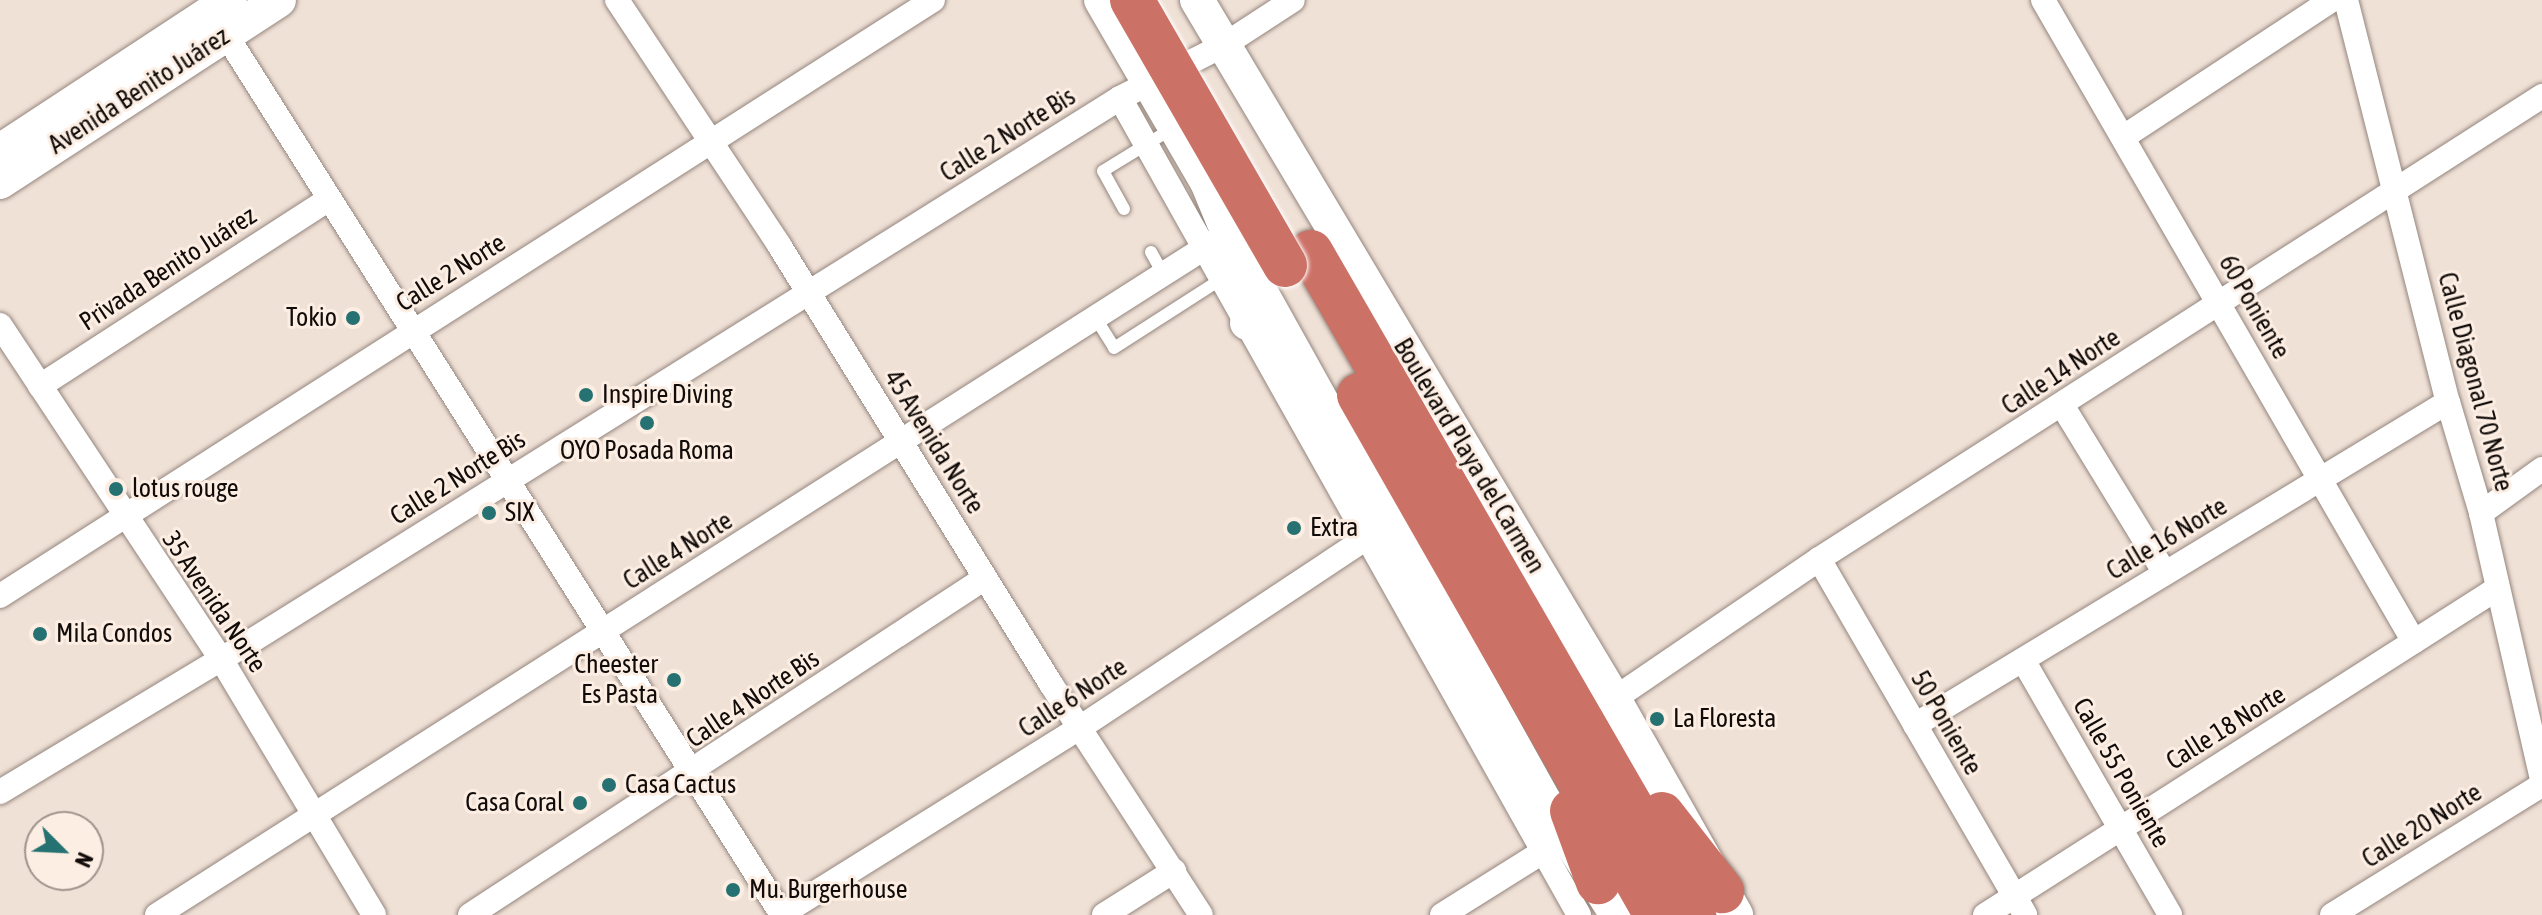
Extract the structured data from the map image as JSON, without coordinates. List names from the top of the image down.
{
  "streets": {
    "main road": ["Avenida Benito Juárez", "Boulevard Playa del Carmen"],
    "street": [
      "Calle 2 Norte Bis",
      "Privada Benito Juárez",
      "Calle 2 Norte",
      "60 Poniente",
      "Calle 14 Norte",
      "Calle Diagonal 70 Norte",
      "45 Avenida Norte",
      "Calle 16 Norte",
      "Calle 4 Norte",
      "35 Avenida Norte",
      "Calle 6 Norte",
      "Calle 4 Norte Bis",
      "50 Poniente",
      "Calle 18 Norte",
      "Calle 55 Poniente",
      "Calle 20 Norte"
    ]
  },
  "crossings": [
    ["Calle 2 Norte Bis", "45 Avenida Norte"],
    ["Calle 2 Norte Bis", "35 Avenida Norte"],
    ["Privada Benito Juárez", "35 Avenida Norte"],
    ["Calle 2 Norte", "45 Avenida Norte"],
    ["Calle 2 Norte", "35 Avenida Norte"],
    ["60 Poniente", "Calle 14 Norte"],
    ["60 Poniente", "Calle 16 Norte"],
    ["60 Poniente", "Calle 18 Norte"],
    ["Calle 14 Norte", "Calle Diagonal 70 Norte"],
    ["Calle 14 Norte", "Boulevard Playa del Carmen"],
    ["Calle 14 Norte", "50 Poniente"],
    ["Calle Diagonal 70 Norte", "Calle 16 Norte"],
    ["Calle Diagonal 70 Norte", "Calle 18 Norte"],
    ["Calle Diagonal 70 Norte", "Calle 20 Norte"],
    ["45 Avenida Norte", "Calle 4 Norte"],
    ["45 Avenida Norte", "Calle 6 Norte"],
    ["45 Avenida Norte", "Calle 4 Norte Bis"],
    ["Calle 16 Norte", "50 Poniente"],
    ["Calle 16 Norte", "Calle 55 Poniente"],
    ["Calle 4 Norte", "35 Avenida Norte"],
    ["50 Poniente", "Calle 18 Norte"],
    ["Calle 18 Norte", "Calle 55 Poniente"]
  ],
  "places": [
    "Tokio",
    "Inspire Diving",
    "OYO Posada Roma",
    "lotus rouge",
    "SIX",
    "Extra",
    "Mila Condos",
    "Cheester Es Pasta",
    "La Floresta",
    "Casa Cactus",
    "Casa Coral",
    "Mu. Burgerhouse"
  ],
  "north": "bottom right"
}
